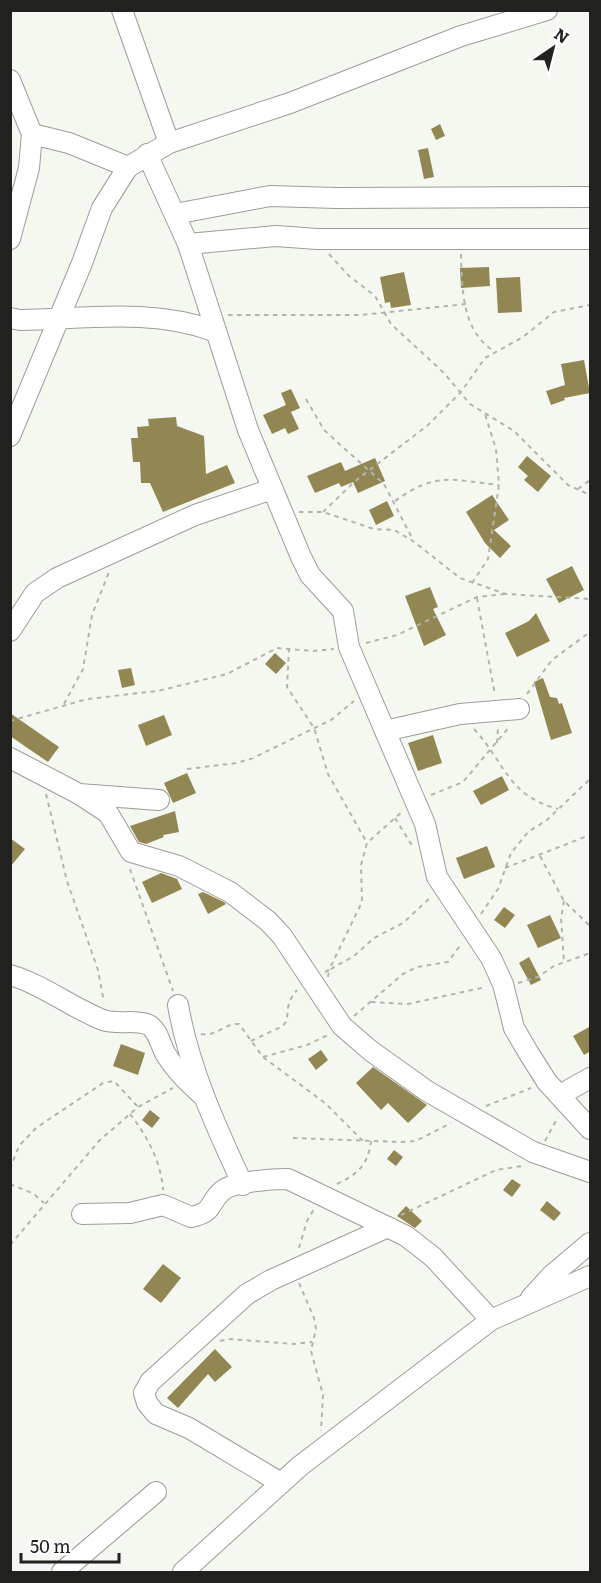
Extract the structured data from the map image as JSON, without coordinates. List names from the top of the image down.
{
  "scale_bar": "50 m",
  "north": "top right"
}
